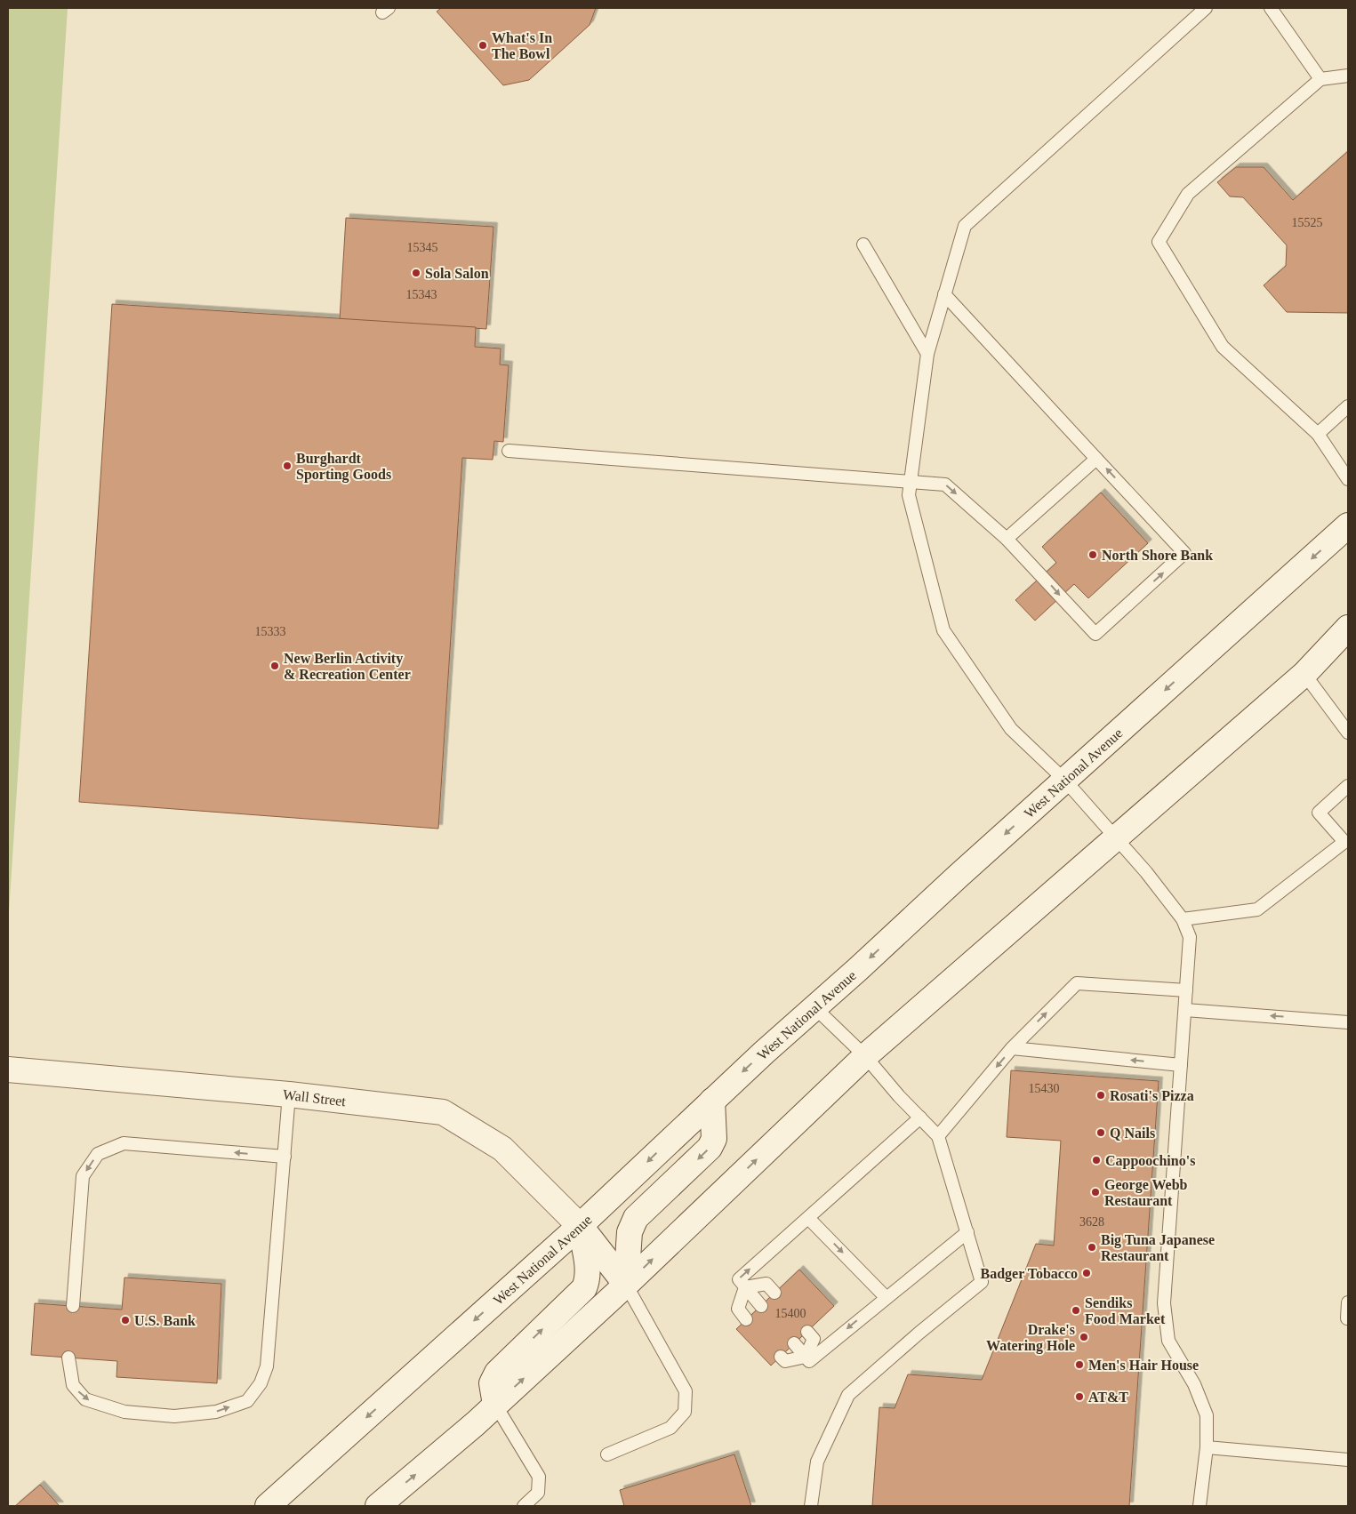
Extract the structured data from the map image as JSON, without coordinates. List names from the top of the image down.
{
  "streets": {
    "main road": ["West National Avenue", "Wall Street"]
  },
  "crossings": [
    ["West National Avenue", "Wall Street"]
  ],
  "places": [
    "What's In The Bowl",
    "Sola Salon",
    "Burghardt Sporting Goods",
    "North Shore Bank",
    "New Berlin Activity & Recreation Center",
    "Rosati's Pizza",
    "Q Nails",
    "Cappoochino's",
    "George Webb Restaurant",
    "Big Tuna Japanese Restaurant",
    "Badger Tobacco",
    "Sendiks Food Market",
    "U.S. Bank",
    "Drake's Watering Hole",
    "Men's Hair House",
    "AT&T"
  ],
  "house_numbers": [
    "15525",
    "15345",
    "15343",
    "15333",
    "15430",
    "3628",
    "15400"
  ]
}
